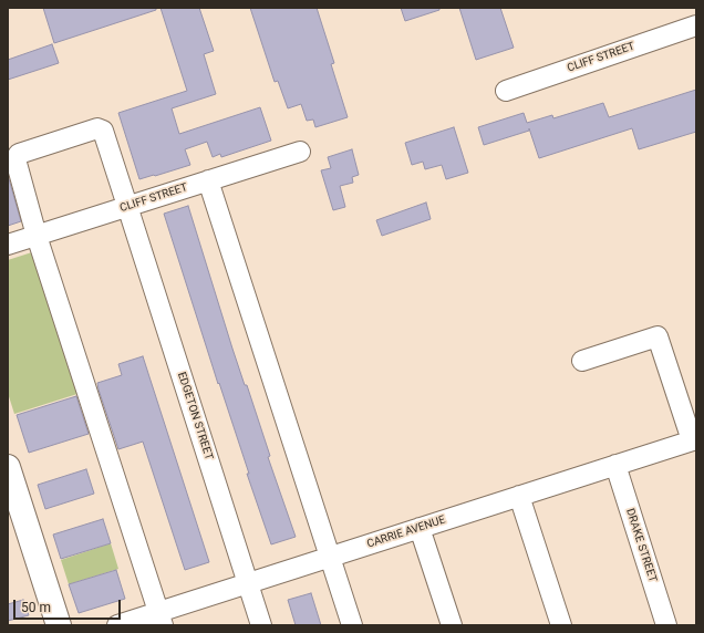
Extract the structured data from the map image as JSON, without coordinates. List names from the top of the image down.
{
  "streets": {
    "street": [
      "CLIFF STREET",
      "EDGETON STREET",
      "CARRIE AVENUE",
      "DRAKE STREET"
    ]
  },
  "crossings": [
    ["CLIFF STREET", "EDGETON STREET"],
    ["EDGETON STREET", "CARRIE AVENUE"],
    ["CARRIE AVENUE", "DRAKE STREET"]
  ],
  "scale_bar": "50 m"
}
